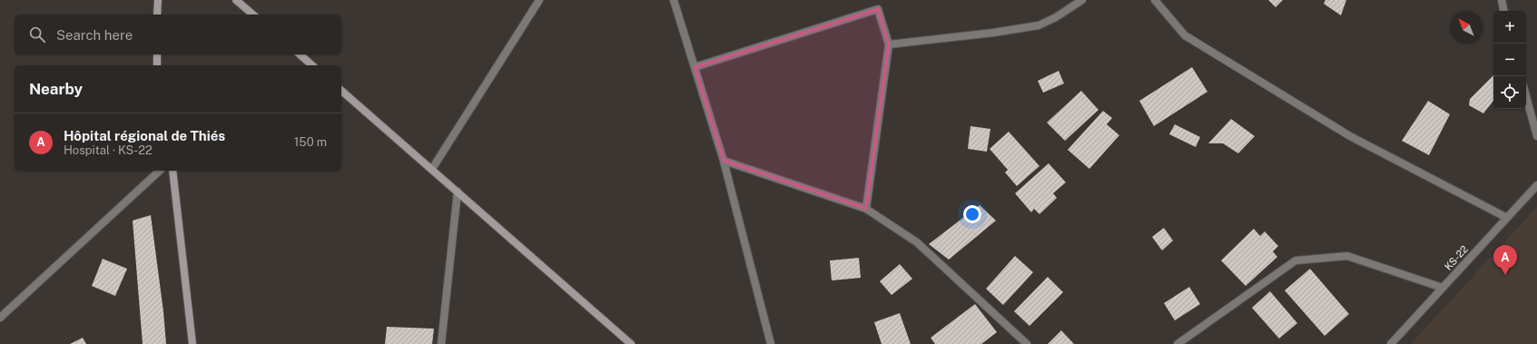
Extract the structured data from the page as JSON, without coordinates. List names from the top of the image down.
{
  "streets": {
    "street": ["KS-22"]
  },
  "north": "top left",
  "page": {
    "map_buttons": ["+", "−"],
    "search": "Search here",
    "heading": "Nearby",
    "list": [
      {
        "mark": "A",
        "name": "Hôpital régional de Thiés",
        "note": "Hospital · KS-22",
        "value": "150 m"
      }
    ],
    "pins": "A"
  }
}
